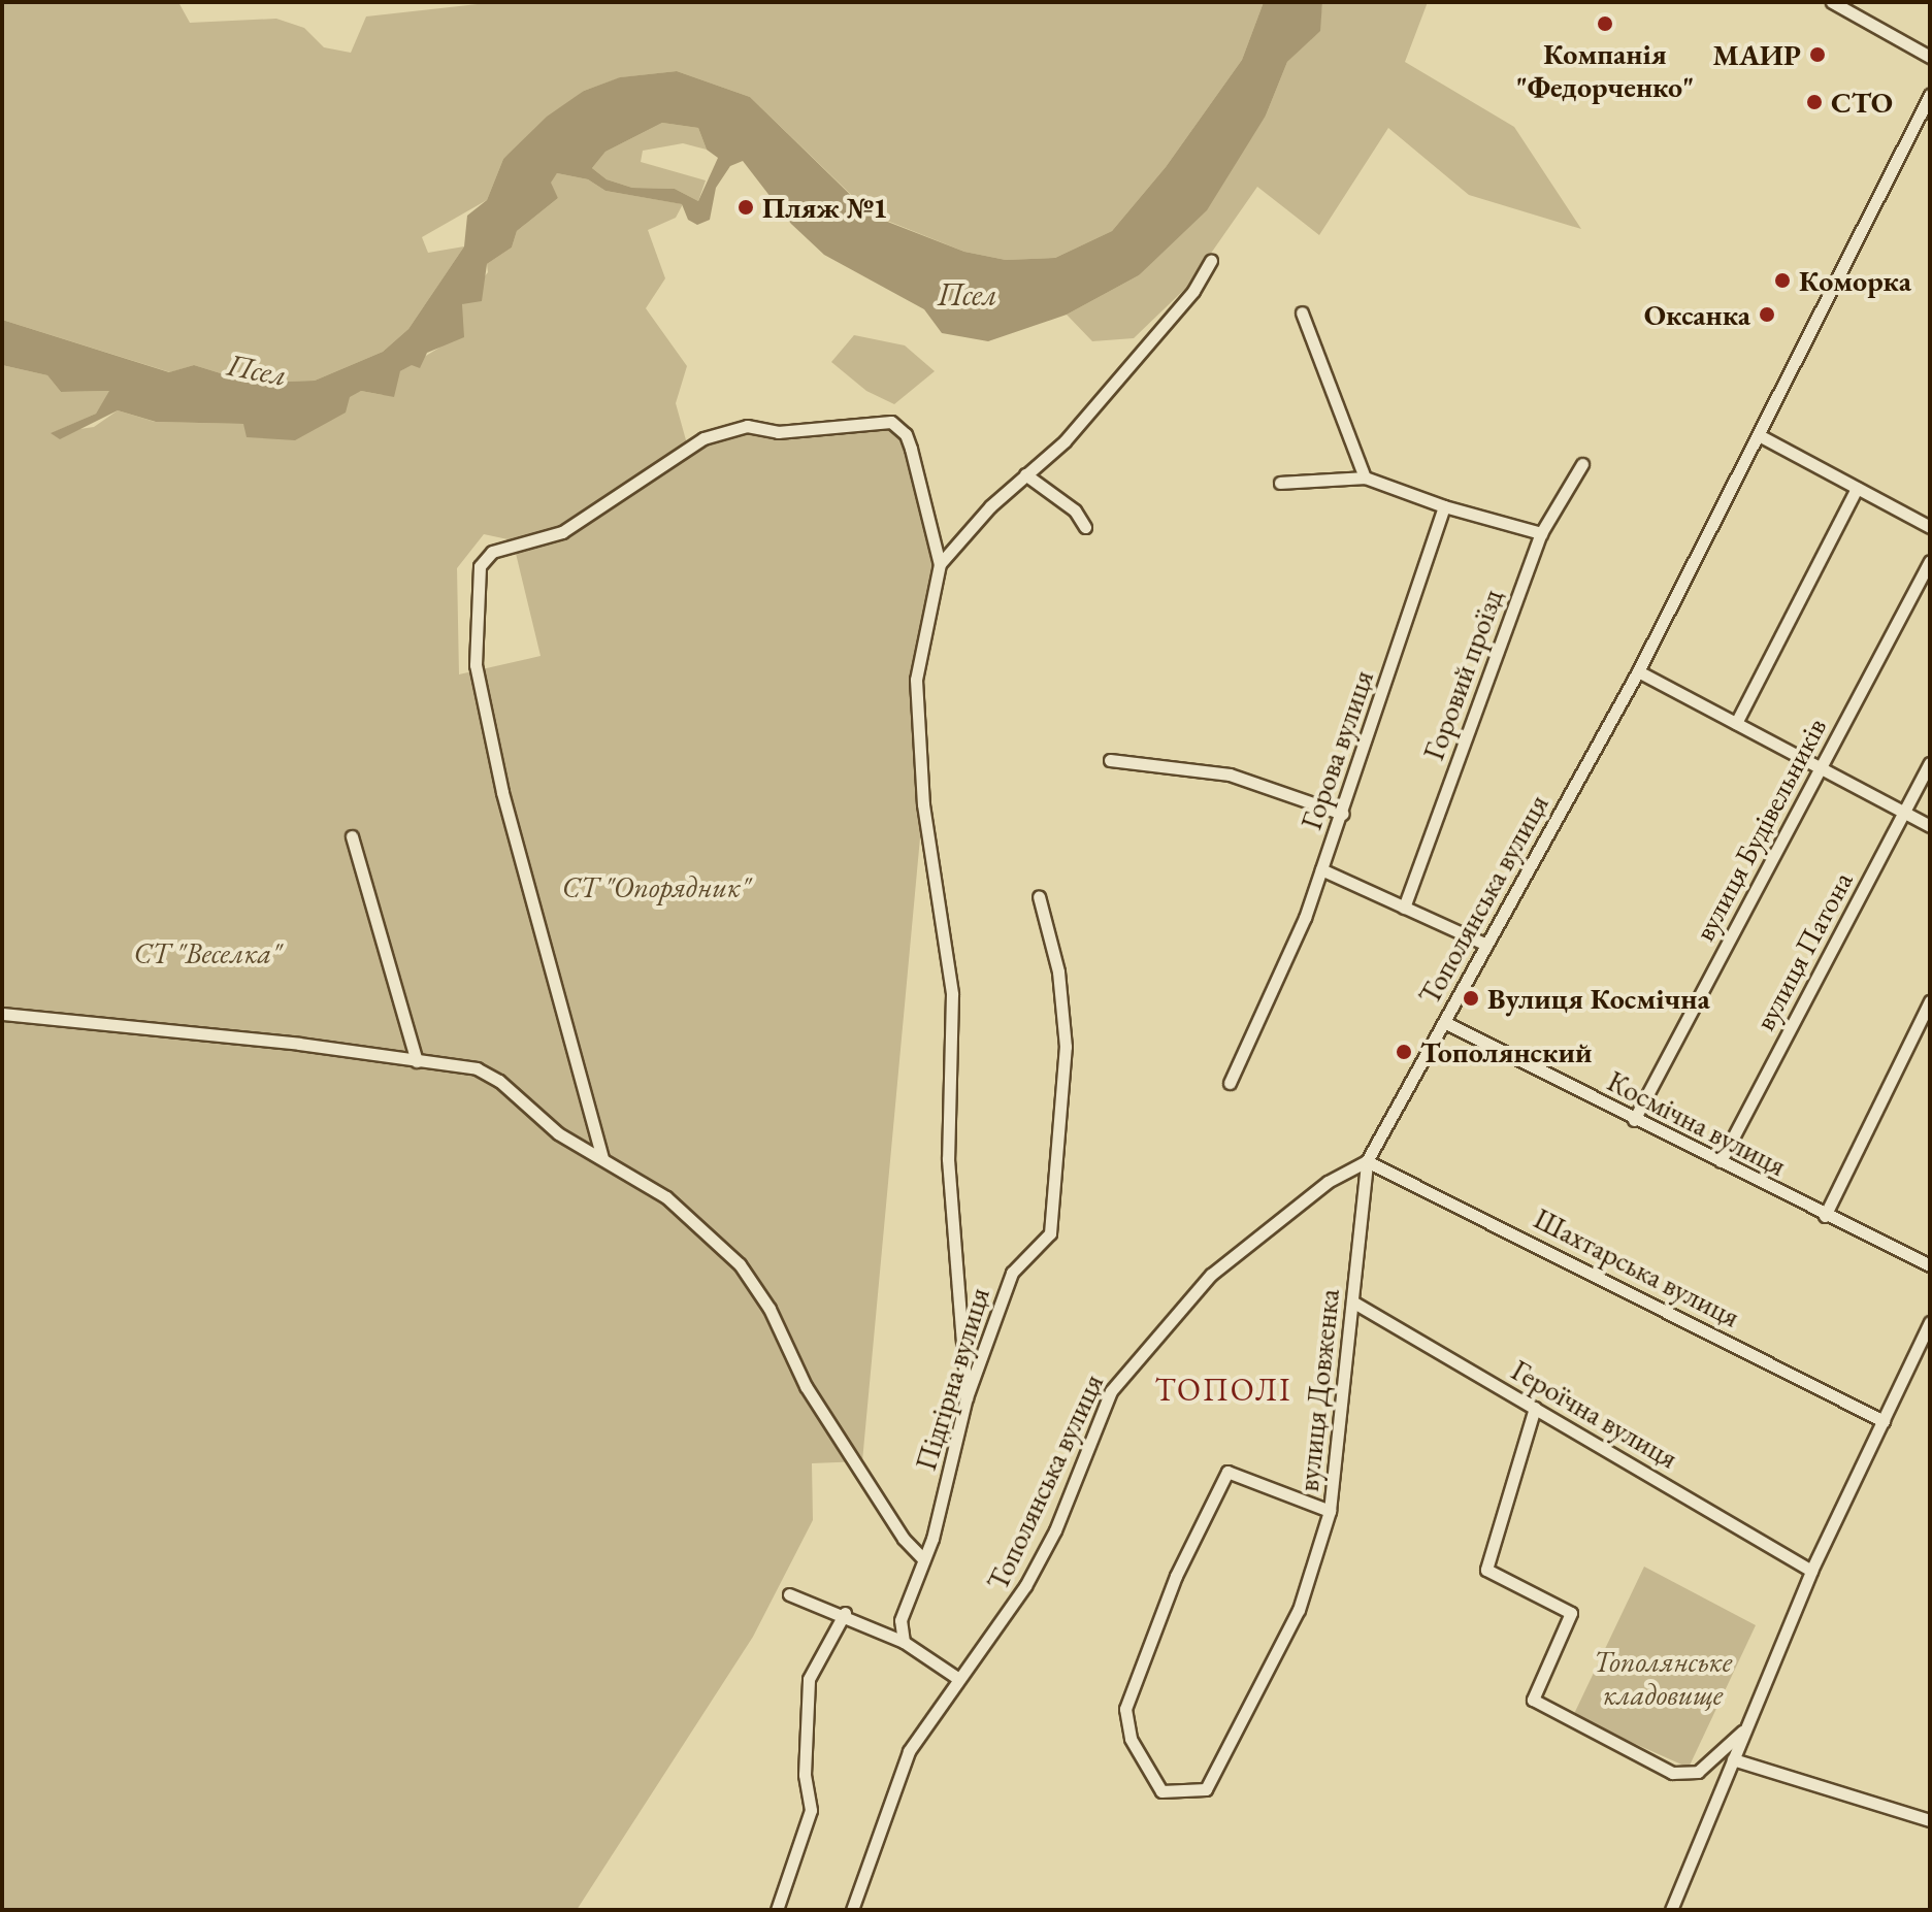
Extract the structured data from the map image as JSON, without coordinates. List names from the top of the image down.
{
  "streets": {
    "street": [
      "Горовий проїзд",
      "Горова вулиця",
      "вулиця Будівельників",
      "Тополянська вулиця",
      "вулиця Патона",
      "Космічна вулиця",
      "Шахтарська вулиця",
      "Підгірна вулиця",
      "вулиця Довженка",
      "Героїчна вулиця"
    ]
  },
  "crossings": [
    ["вулиця Будівельників", "Космічна вулиця"],
    ["Тополянська вулиця", "Космічна вулиця"],
    ["Тополянська вулиця", "Шахтарська вулиця"],
    ["Тополянська вулиця", "вулиця Довженка"],
    ["вулиця Патона", "Космічна вулиця"],
    ["Шахтарська вулиця", "вулиця Довженка"],
    ["вулиця Довженка", "Героїчна вулиця"]
  ],
  "districts": ["ТОПОЛІ"],
  "water": ["Псел"],
  "parks": ["СТ \"Опорядник\"", "СТ \"Веселка\"", "Тополянське кладовище"],
  "places": [
    "Компанія \"Федорченко\"",
    "МАИР",
    "СТО",
    "Пляж №1",
    "Коморка",
    "Оксанка",
    "Вулиця Космічна",
    "Тополянский"
  ]
}
